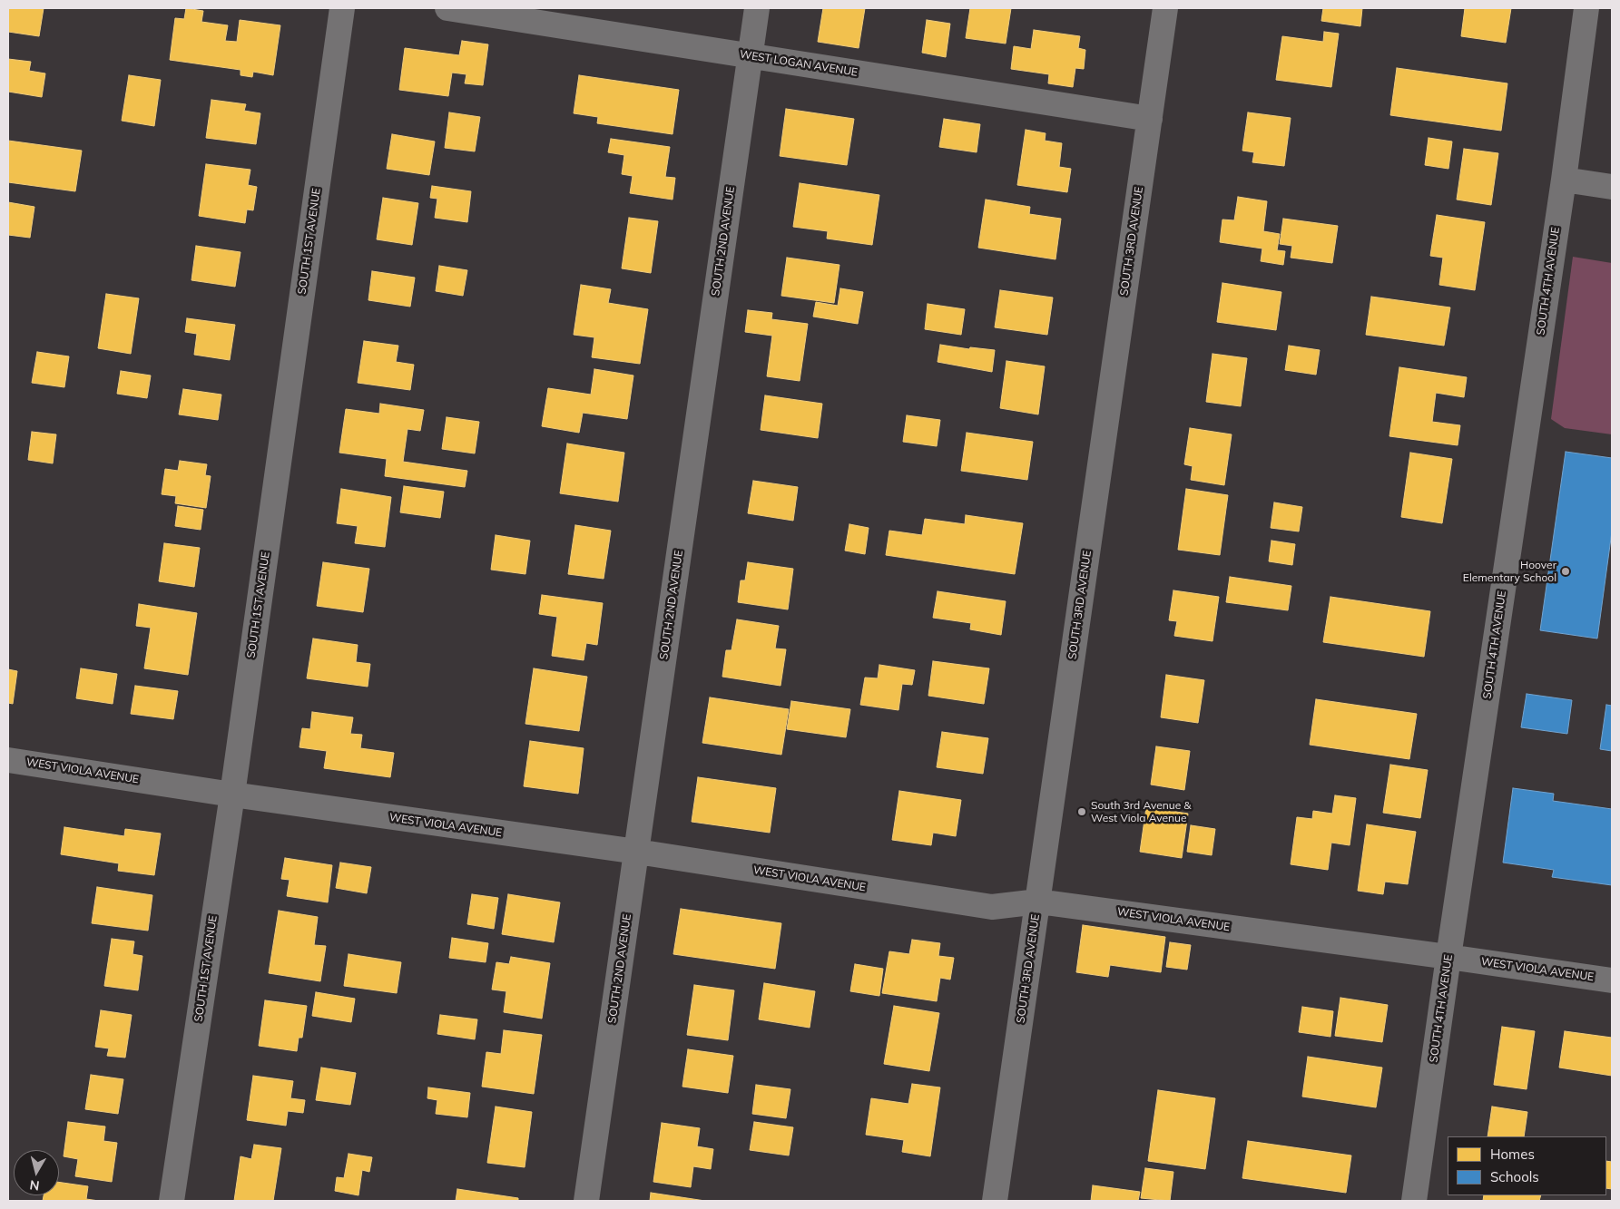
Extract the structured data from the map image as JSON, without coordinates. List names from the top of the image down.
{
  "streets": {
    "street": [
      "WEST LOGAN AVENUE",
      "SOUTH 1ST AVENUE",
      "SOUTH 2ND AVENUE",
      "SOUTH 3RD AVENUE",
      "SOUTH 4TH AVENUE",
      "WEST VIOLA AVENUE"
    ]
  },
  "crossings": [
    ["WEST LOGAN AVENUE", "SOUTH 2ND AVENUE"],
    ["WEST LOGAN AVENUE", "SOUTH 3RD AVENUE"],
    ["SOUTH 1ST AVENUE", "WEST VIOLA AVENUE"],
    ["SOUTH 2ND AVENUE", "WEST VIOLA AVENUE"],
    ["SOUTH 3RD AVENUE", "WEST VIOLA AVENUE"],
    ["SOUTH 4TH AVENUE", "WEST VIOLA AVENUE"]
  ],
  "places": ["Hoover Elementary School", "South 3rd Avenue & West Viola Avenue"],
  "legend": ["Homes", "Schools"],
  "north": "bottom"
}
